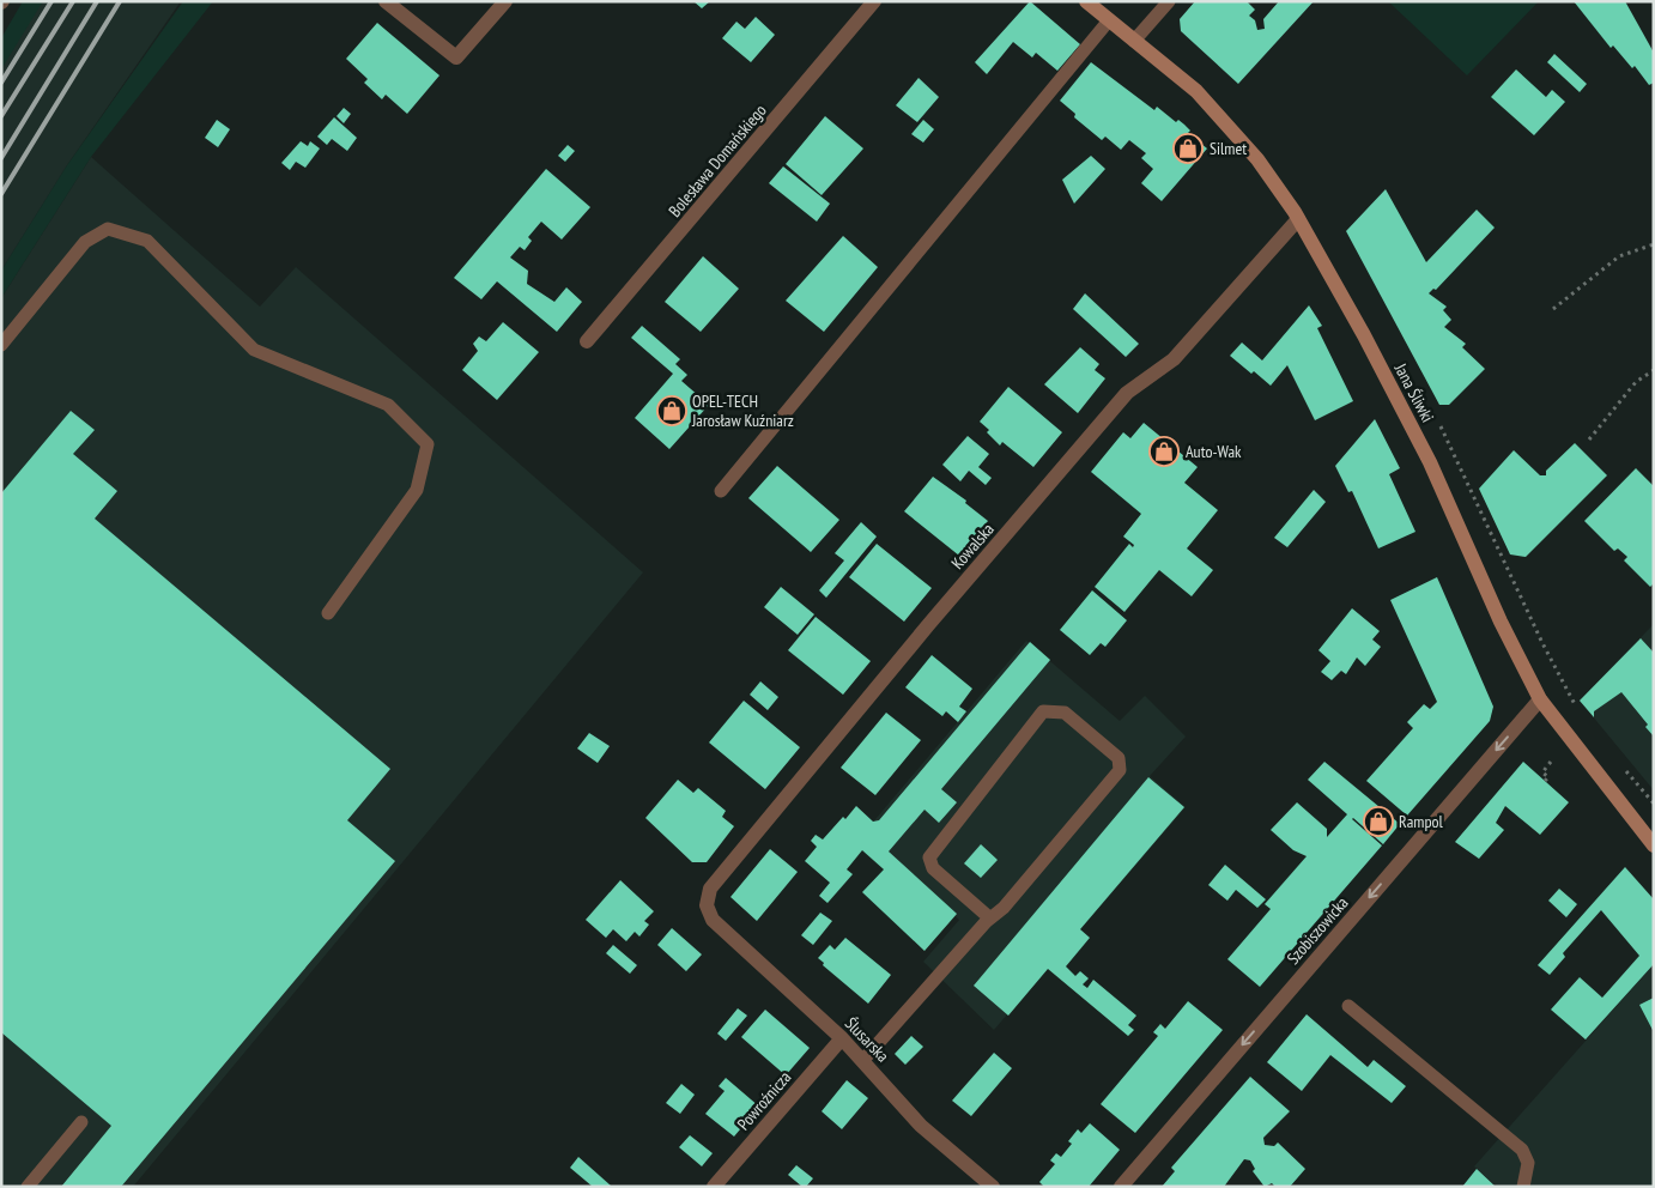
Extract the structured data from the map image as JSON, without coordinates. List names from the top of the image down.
{
  "streets": {
    "street": [
      "Bolesława Domańskiego",
      "Jana Śliwki",
      "Kowalska",
      "Szobiszowicka",
      "Ślusarska",
      "Powroźnicza"
    ]
  },
  "crossings": [
    ["Jana Śliwki", "Kowalska"],
    ["Jana Śliwki", "Szobiszowicka"],
    ["Kowalska", "Ślusarska"],
    ["Ślusarska", "Powroźnicza"]
  ],
  "one_way": ["Szobiszowicka"],
  "places": {
    "shop": [
      "Silmet",
      "OPEL-TECH Jarosław Kuźniarz",
      "Auto-Wak",
      "Rampol"
    ]
  }
}
